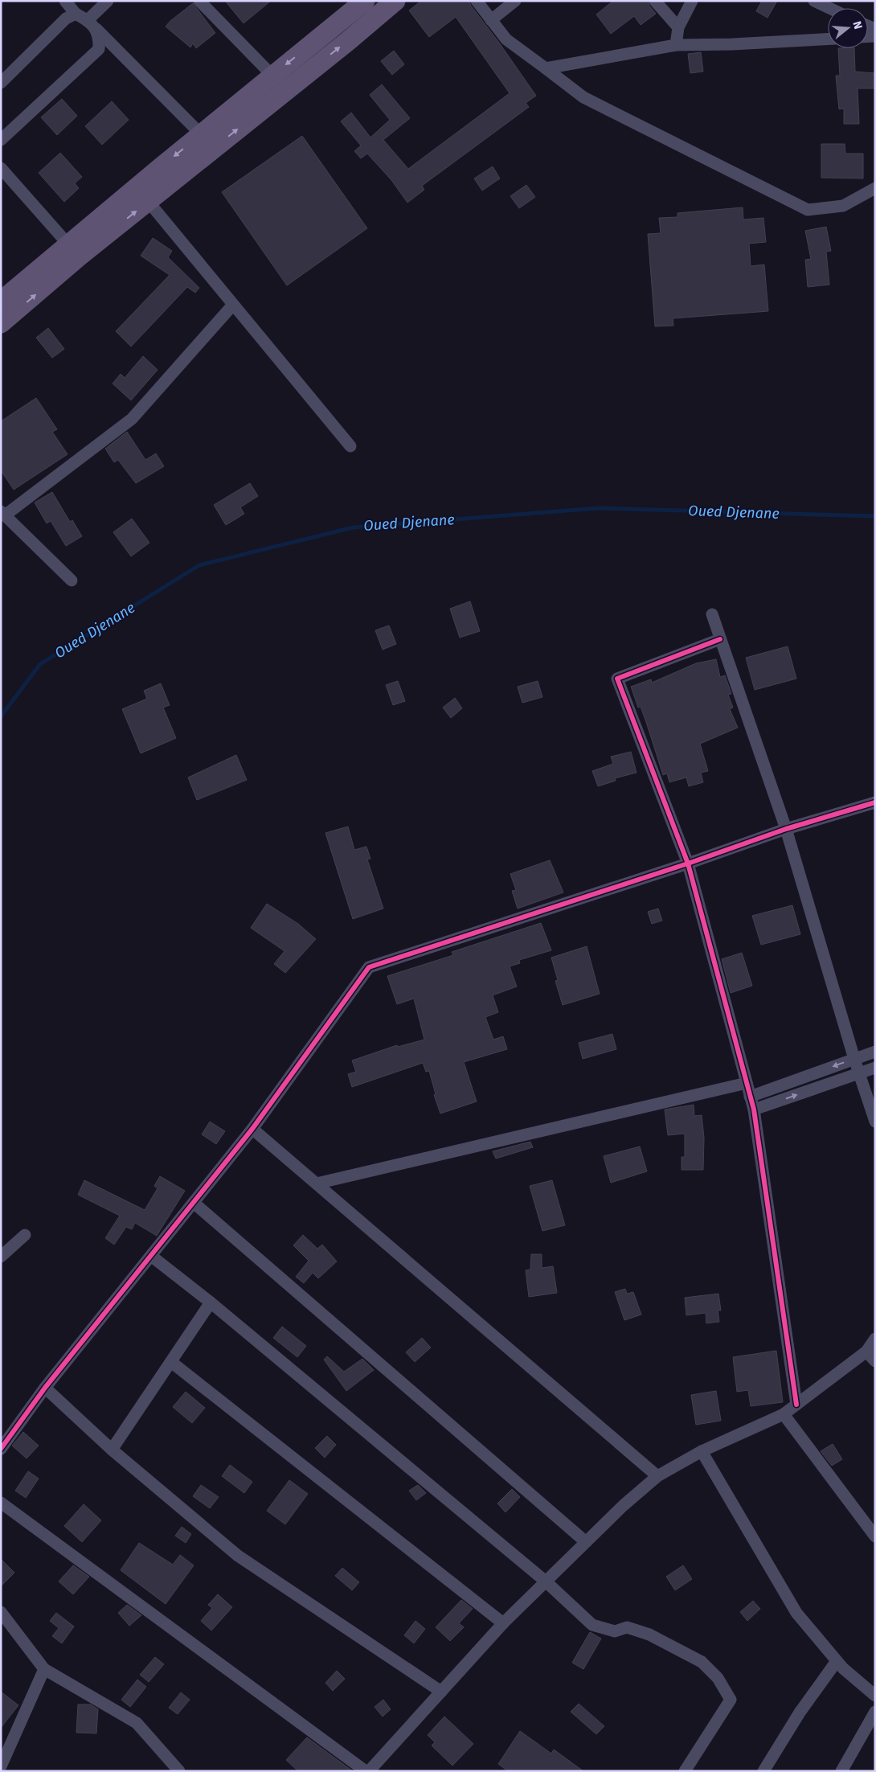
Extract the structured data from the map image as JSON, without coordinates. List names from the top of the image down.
{
  "water": ["Oued Djenane"],
  "north": "right"
}
